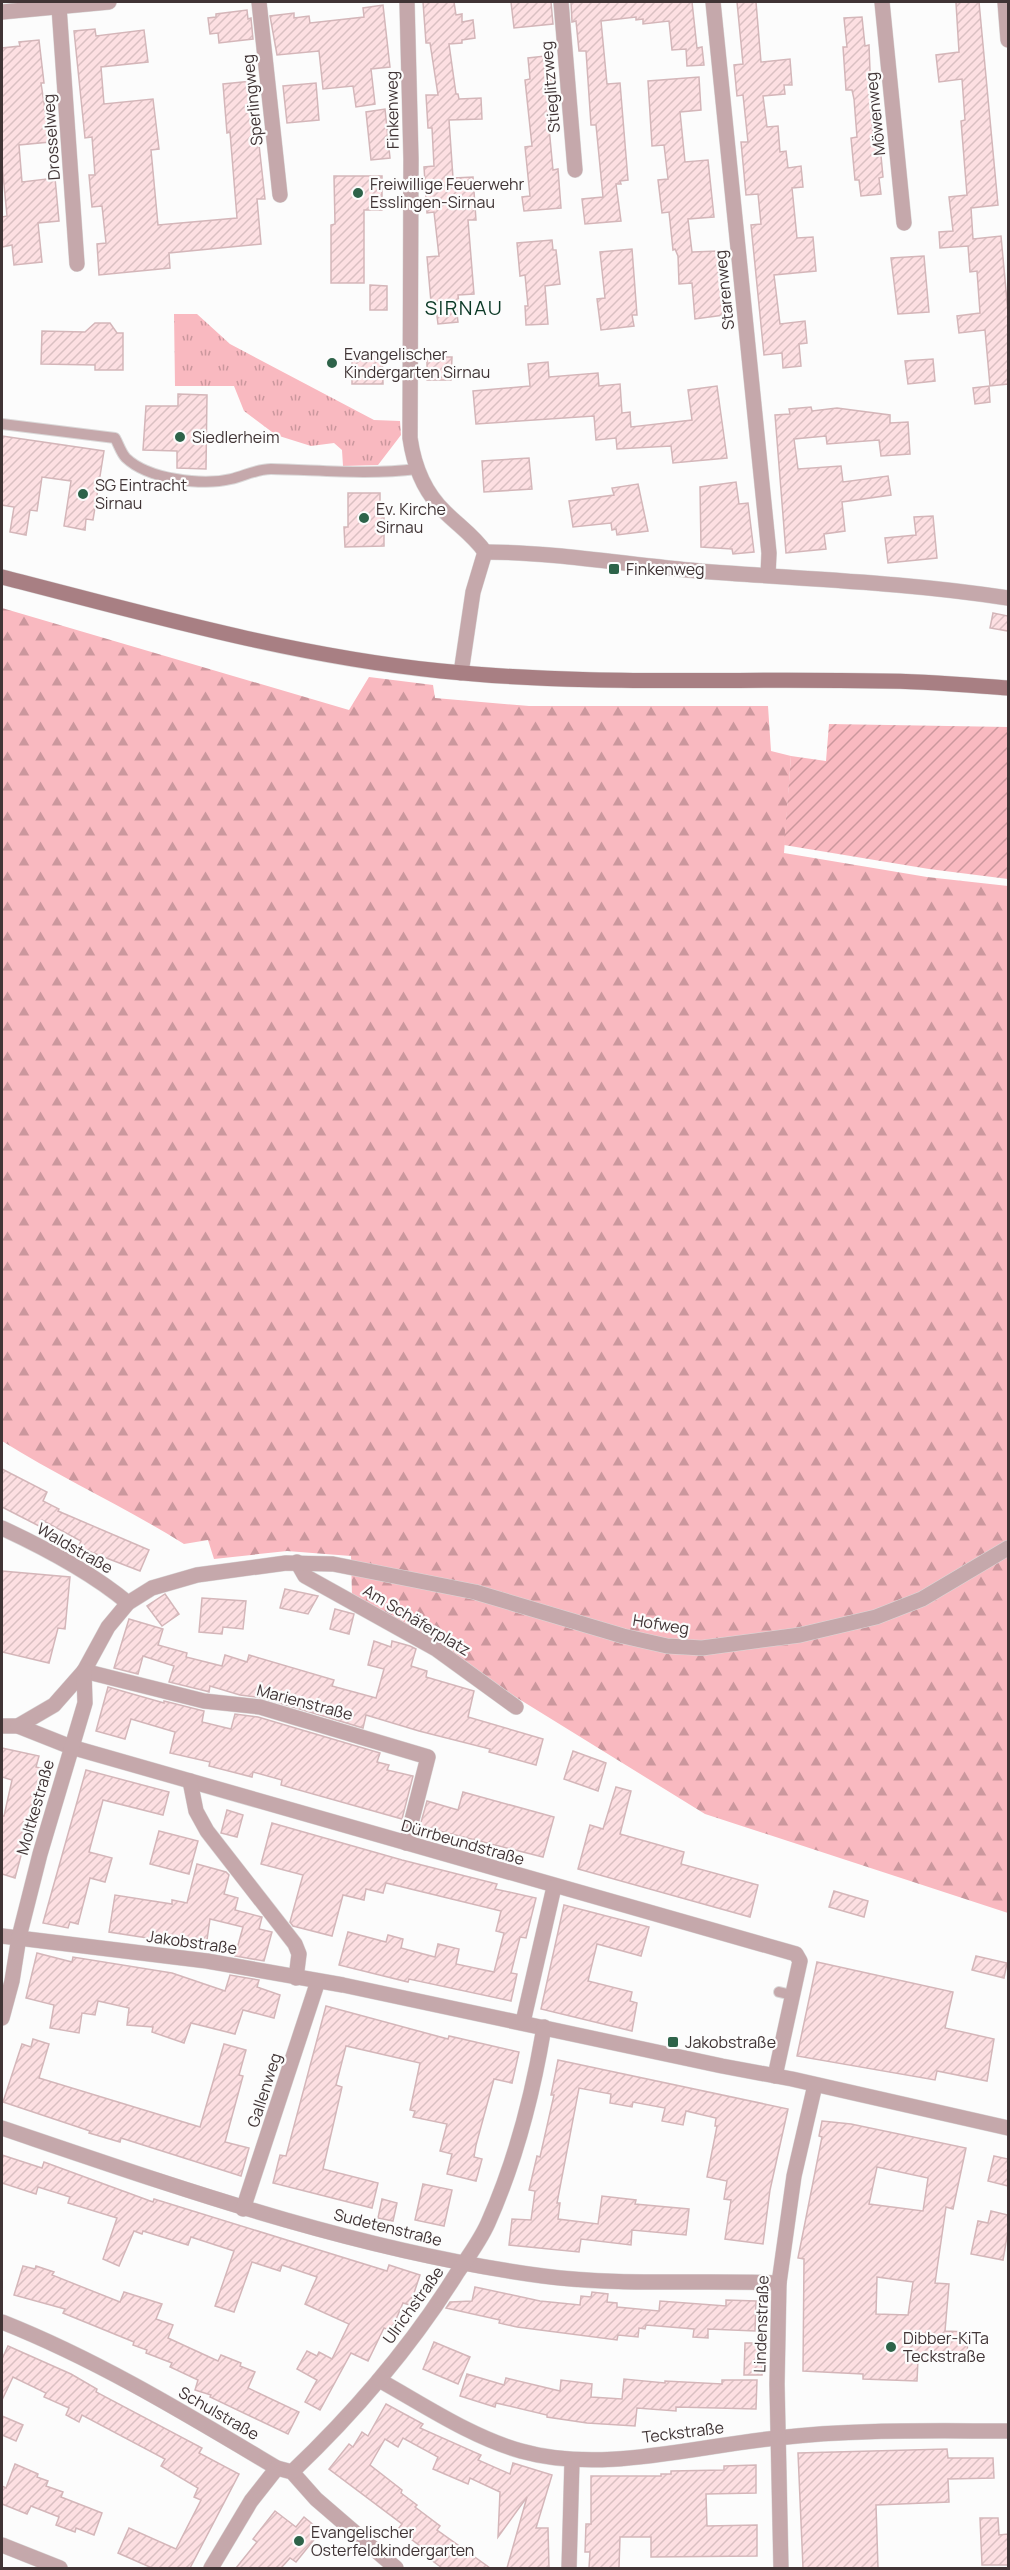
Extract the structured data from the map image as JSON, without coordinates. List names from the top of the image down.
{
  "streets": {
    "street": [
      "Stieglitzweg",
      "Sperlingweg",
      "Finkenweg",
      "Möwenweg",
      "Drosselweg",
      "Starenweg",
      "Waldstraße",
      "Am Schäferplatz",
      "Hofweg",
      "Marienstraße",
      "Moltkestraße",
      "Dürrbeundstraße",
      "Jakobstraße",
      "Gallenweg",
      "Sudetenstraße",
      "Ulrichstraße",
      "Lindenstraße",
      "Schulstraße",
      "Teckstraße"
    ]
  },
  "crossings": [
    ["Am Schäferplatz", "Hofweg"],
    ["Marienstraße", "Dürrbeundstraße"],
    ["Moltkestraße", "Dürrbeundstraße"],
    ["Moltkestraße", "Jakobstraße"],
    ["Dürrbeundstraße", "Jakobstraße"],
    ["Jakobstraße", "Gallenweg"],
    ["Jakobstraße", "Ulrichstraße"],
    ["Jakobstraße", "Lindenstraße"],
    ["Gallenweg", "Sudetenstraße"],
    ["Sudetenstraße", "Ulrichstraße"],
    ["Sudetenstraße", "Lindenstraße"],
    ["Ulrichstraße", "Schulstraße"],
    ["Ulrichstraße", "Teckstraße"],
    ["Lindenstraße", "Teckstraße"]
  ],
  "districts": ["SIRNAU"],
  "places": {
    "other": [
      "Freiwillige Feuerwehr Esslingen-Sirnau",
      "Evangelischer Kindergarten Sirnau",
      "Siedlerheim",
      "SG Eintracht Sirnau",
      "Ev. Kirche Sirnau",
      "Dibber-KiTa Teckstraße",
      "Evangelischer Osterfeldkindergarten"
    ],
    "transit": ["Finkenweg", "Jakobstraße"]
  }
}
